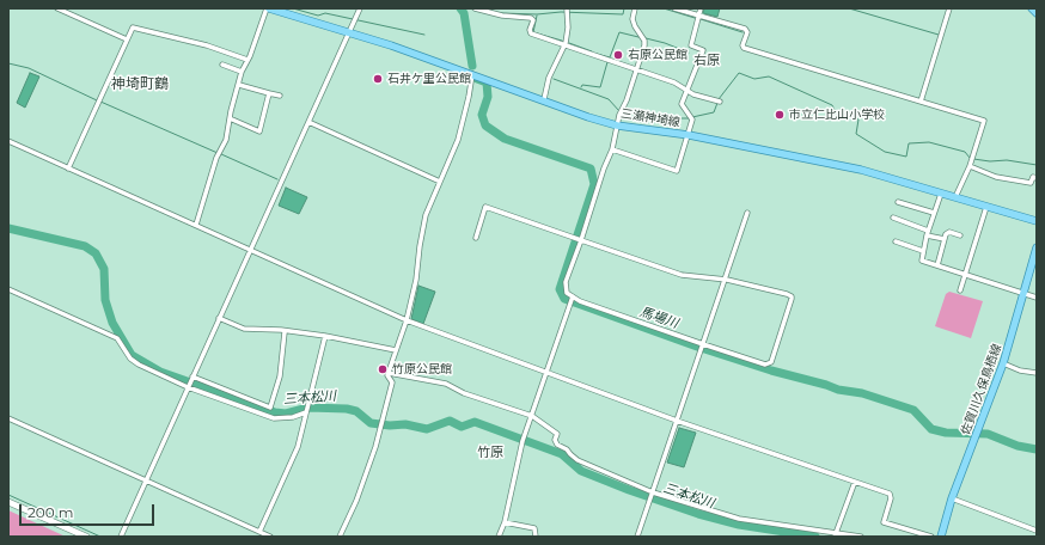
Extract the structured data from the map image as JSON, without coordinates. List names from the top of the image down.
{
  "streets": {
    "main road": ["三瀬神埼線", "佐賀川久保鳥栖線"]
  },
  "districts": ["右原", "神埼町鶴", "竹原"],
  "water": ["馬場川", "三本松川"],
  "places": [
    "右原公民館",
    "石井ケ里公民館",
    "市立仁比山小学校",
    "竹原公民館"
  ],
  "scale_bar": "200 m"
}
